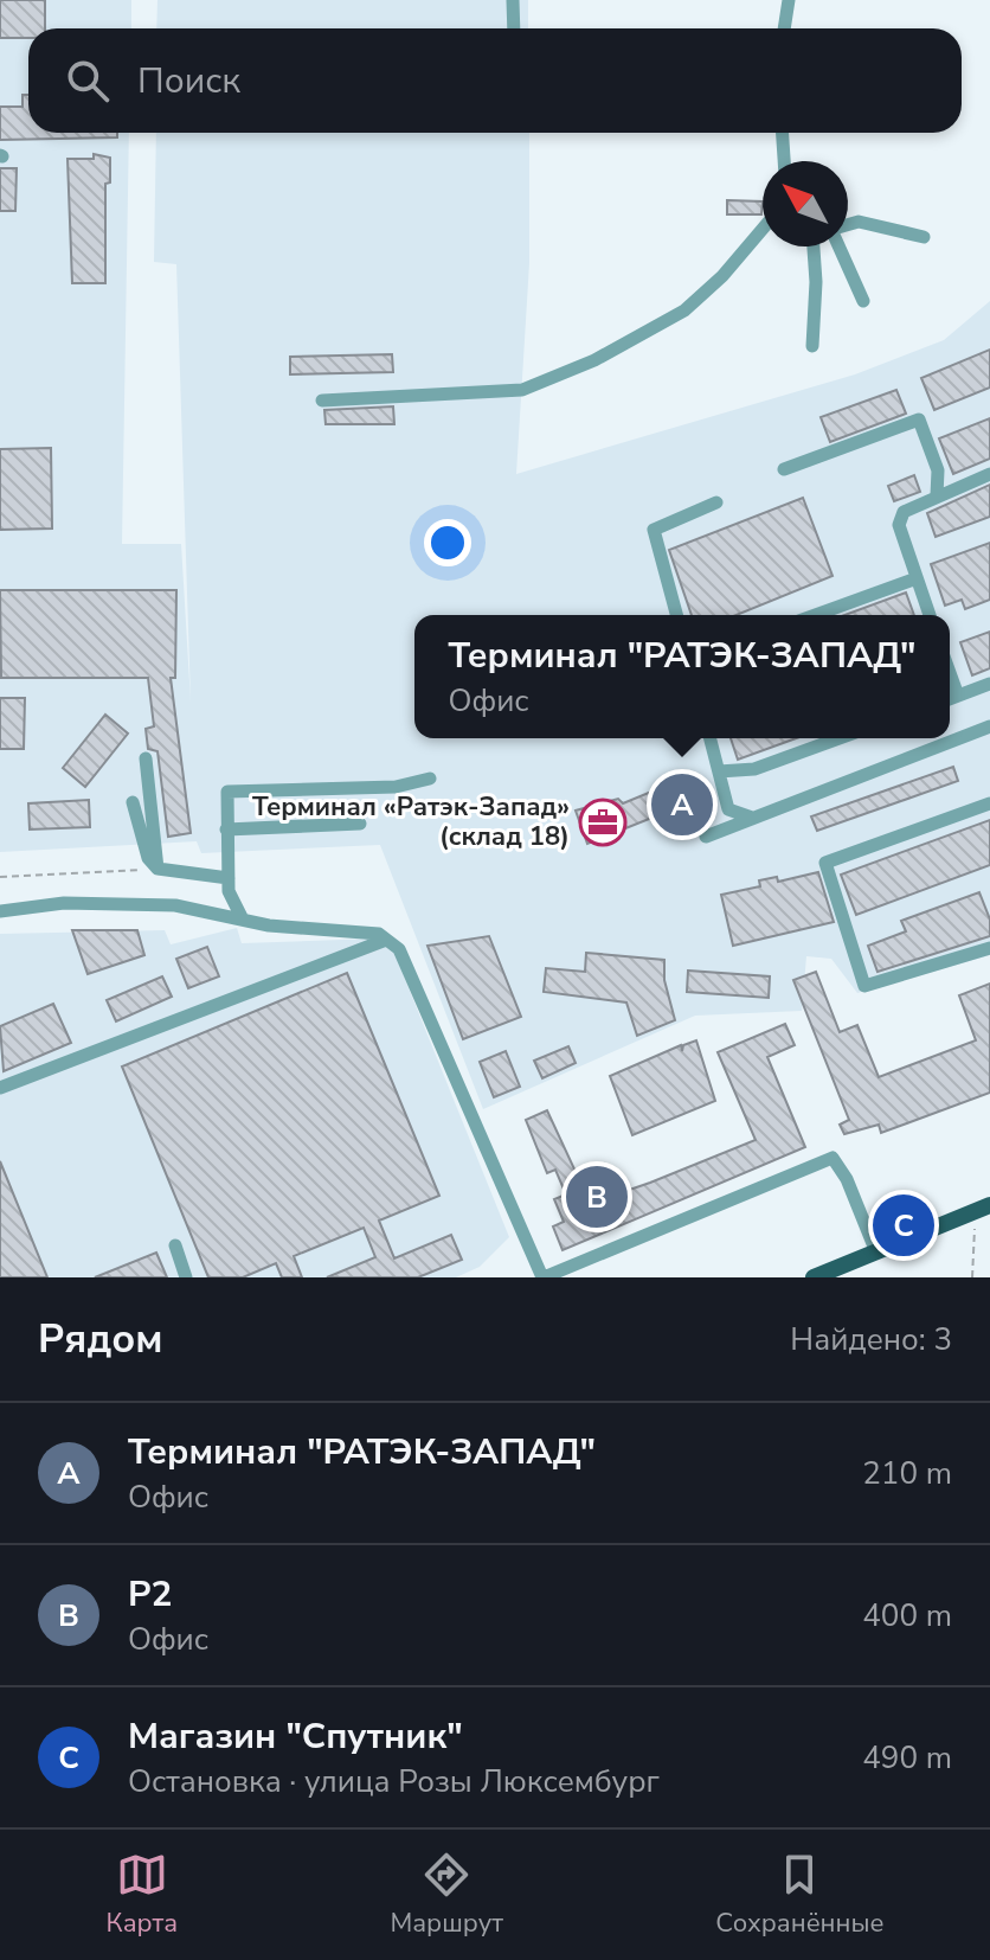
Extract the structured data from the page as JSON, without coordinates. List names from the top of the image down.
{
  "places": {
    "office": ["Терминал «Ратэк-Запад» (склад 18)"]
  },
  "north": "top left",
  "page": {
    "search": "Поиск",
    "popup": ["Терминал \"РАТЭК-ЗАПАД\"", "Офис"],
    "pins": ["A", "B", "C"],
    "heading": ["Рядом", "Найдено: 3"],
    "list": [
      {
        "mark": "A",
        "name": "Терминал \"РАТЭК-ЗАПАД\"",
        "note": "Офис",
        "value": "210 m"
      },
      {
        "mark": "B",
        "name": "Р2",
        "note": "Офис",
        "value": "400 m"
      },
      {
        "mark": "C",
        "name": "Магазин \"Спутник\"",
        "note": "Остановка · улица Розы Люксембург",
        "value": "490 m"
      }
    ],
    "nav": ["Карта", "Маршрут", "Сохранённые"]
  }
}
